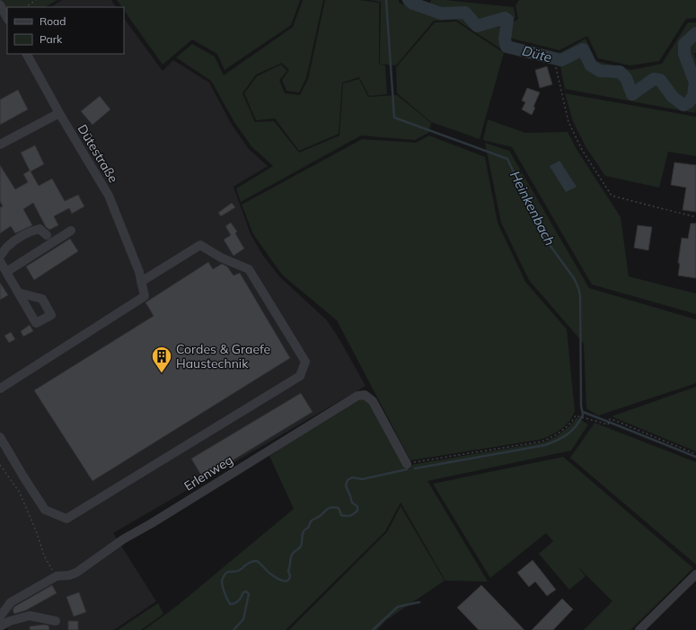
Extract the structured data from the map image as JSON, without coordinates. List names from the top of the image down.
{
  "streets": {
    "street": ["Dütestraße", "Erlenweg"]
  },
  "water": ["Düte", "Heinkenbach"],
  "places": {
    "building": ["Cordes & Graefe Haustechnik"]
  },
  "legend": ["Road", "Park"]
}
